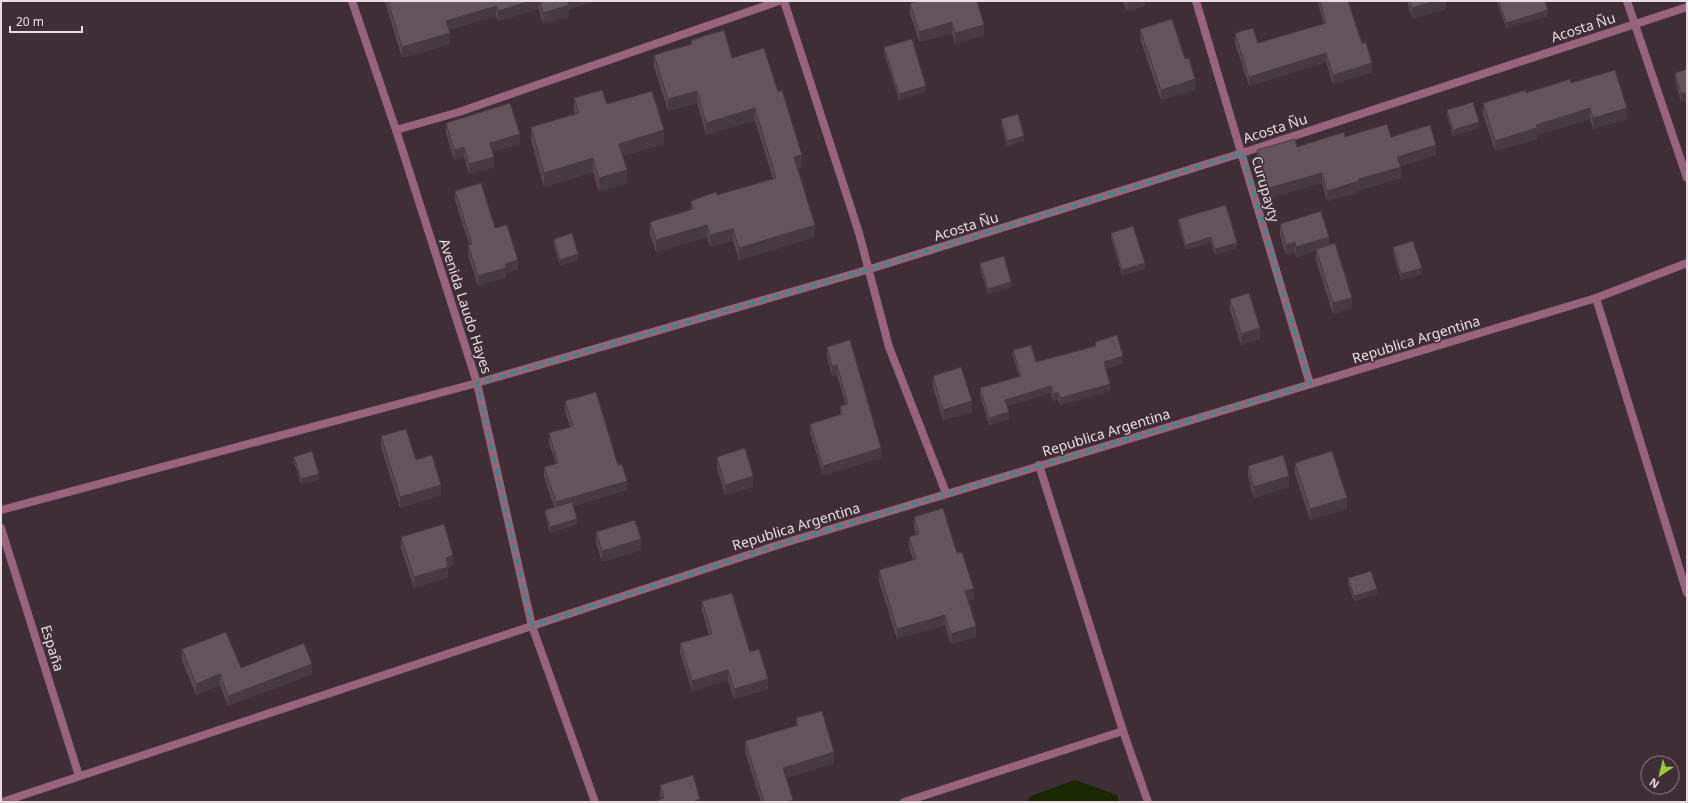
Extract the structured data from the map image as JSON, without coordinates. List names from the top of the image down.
{
  "streets": {
    "street": [
      "Acosta Ñu",
      "Curupayty",
      "Avenida Laudo Hayes",
      "Republica Argentina",
      "España"
    ]
  },
  "crossings": [
    ["Acosta Ñu", "Curupayty"],
    ["Acosta Ñu", "Avenida Laudo Hayes"],
    ["Curupayty", "Republica Argentina"],
    ["Avenida Laudo Hayes", "Republica Argentina"],
    ["Republica Argentina", "España"]
  ],
  "scale_bar": "20 m",
  "north": "bottom left"
}
